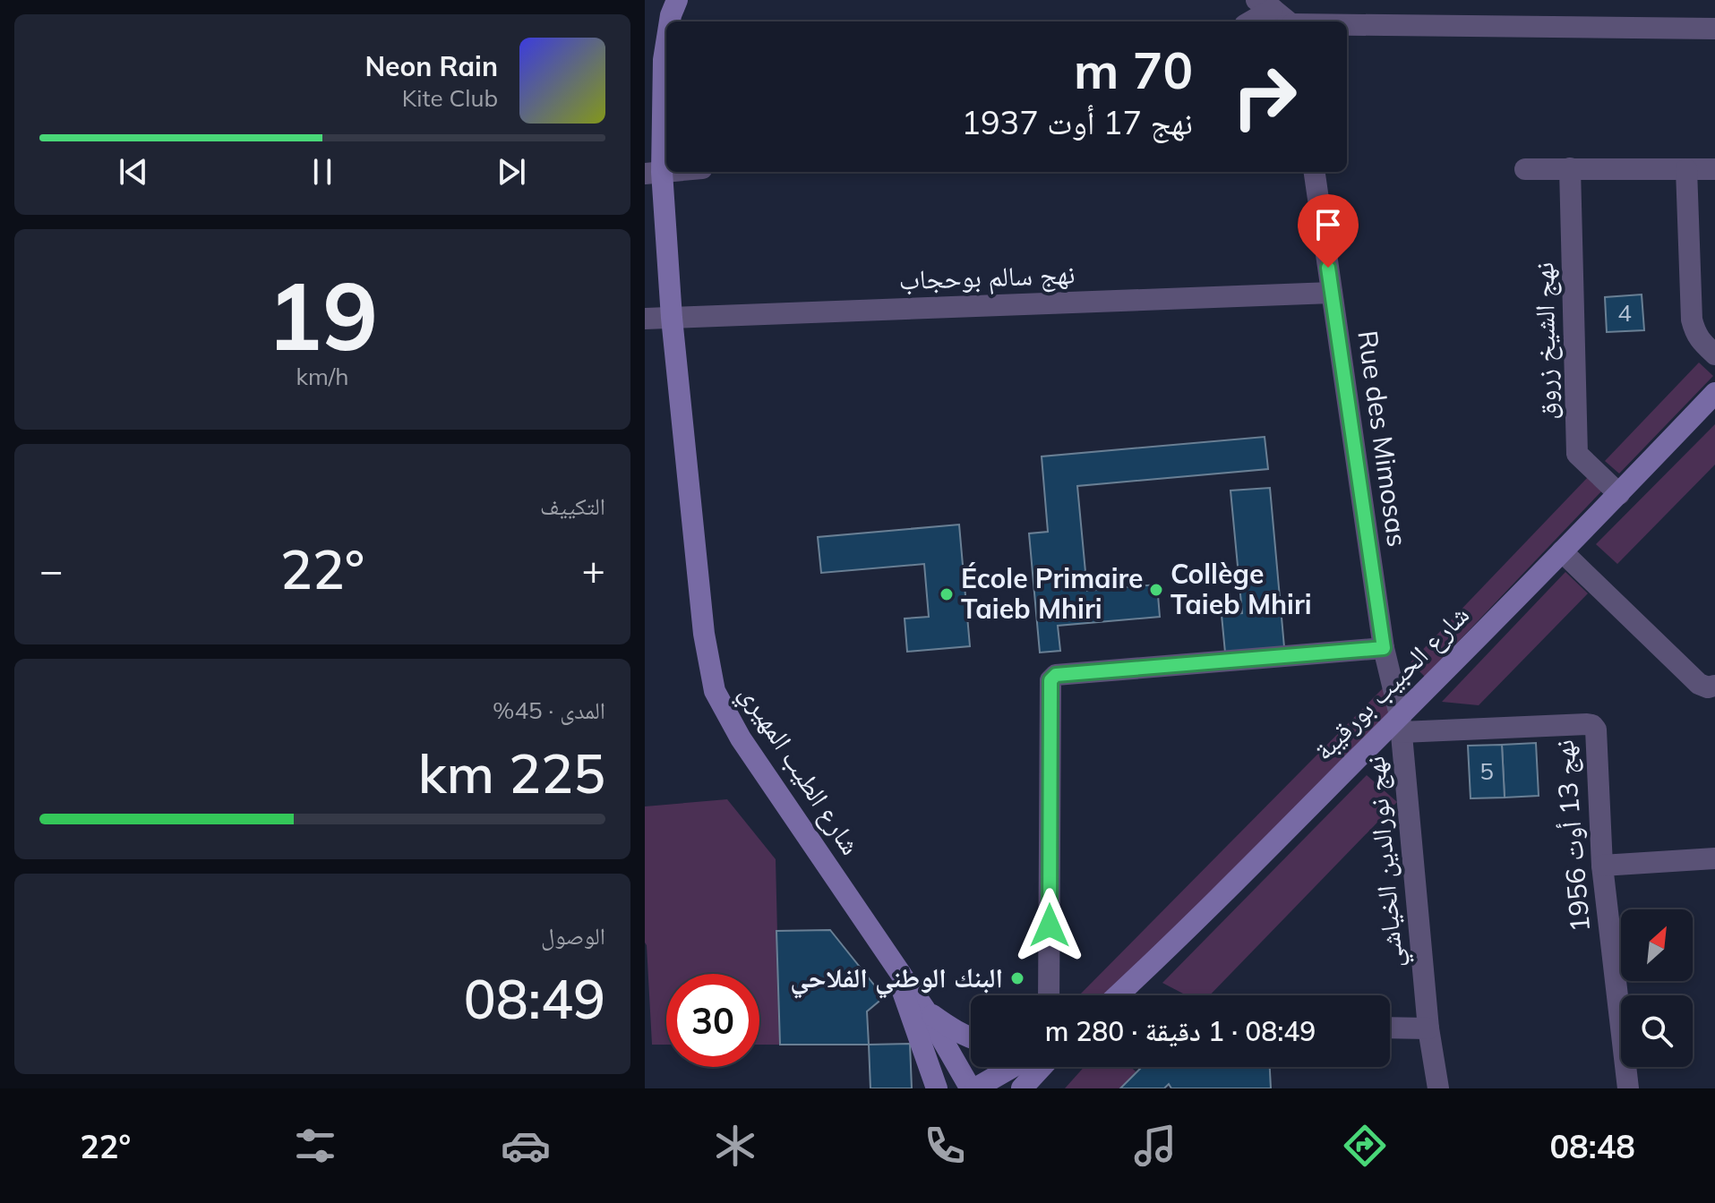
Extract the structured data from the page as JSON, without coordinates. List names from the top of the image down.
{
  "streets": {
    "main road": ["شارع الحبيب بورقيبة", "شارع الطيب المهيري"],
    "street": [
      "نهج سالم بوحجاب",
      "نهج الشيخ زروق",
      "Rue des Mimosas",
      "نهج 13 أوت 1956",
      "نهج نورالدين الخياشي"
    ]
  },
  "crossings": [
    ["نهج سالم بوحجاب", "Rue des Mimosas"],
    ["نهج سالم بوحجاب", "شارع الطيب المهيري"],
    ["نهج الشيخ زروق", "شارع الحبيب بورقيبة"],
    ["Rue des Mimosas", "شارع الحبيب بورقيبة"],
    ["Rue des Mimosas", "نهج 13 أوت 1956"],
    ["Rue des Mimosas", "نهج نورالدين الخياشي"],
    ["شارع الحبيب بورقيبة", "نهج 13 أوت 1956"],
    ["شارع الحبيب بورقيبة", "نهج نورالدين الخياشي"],
    ["نهج 13 أوت 1956", "نهج نورالدين الخياشي"]
  ],
  "places": ["Collège Taieb Mhiri", "École Primaire Taieb Mhiri", "البنك الوطني الفلاحي"],
  "house_numbers": ["4", "5"],
  "north": "top right",
  "page": {
    "turn": ["70 m", "نهج 17 أوت 1937"],
    "song": ["Neon Rain", "Kite Club"],
    "tile": [
      ["19", "km/h"],
      "التكييف",
      ["المدى · 45%", "225 km"],
      ["الوصول", "08:49"]
    ],
    "heat": ["−", "22°", "+"],
    "limit": "30",
    "trip": "08:49 · 1 دقيقة · 280 m",
    "tabs": ["08:48", "22°"]
  }
}
